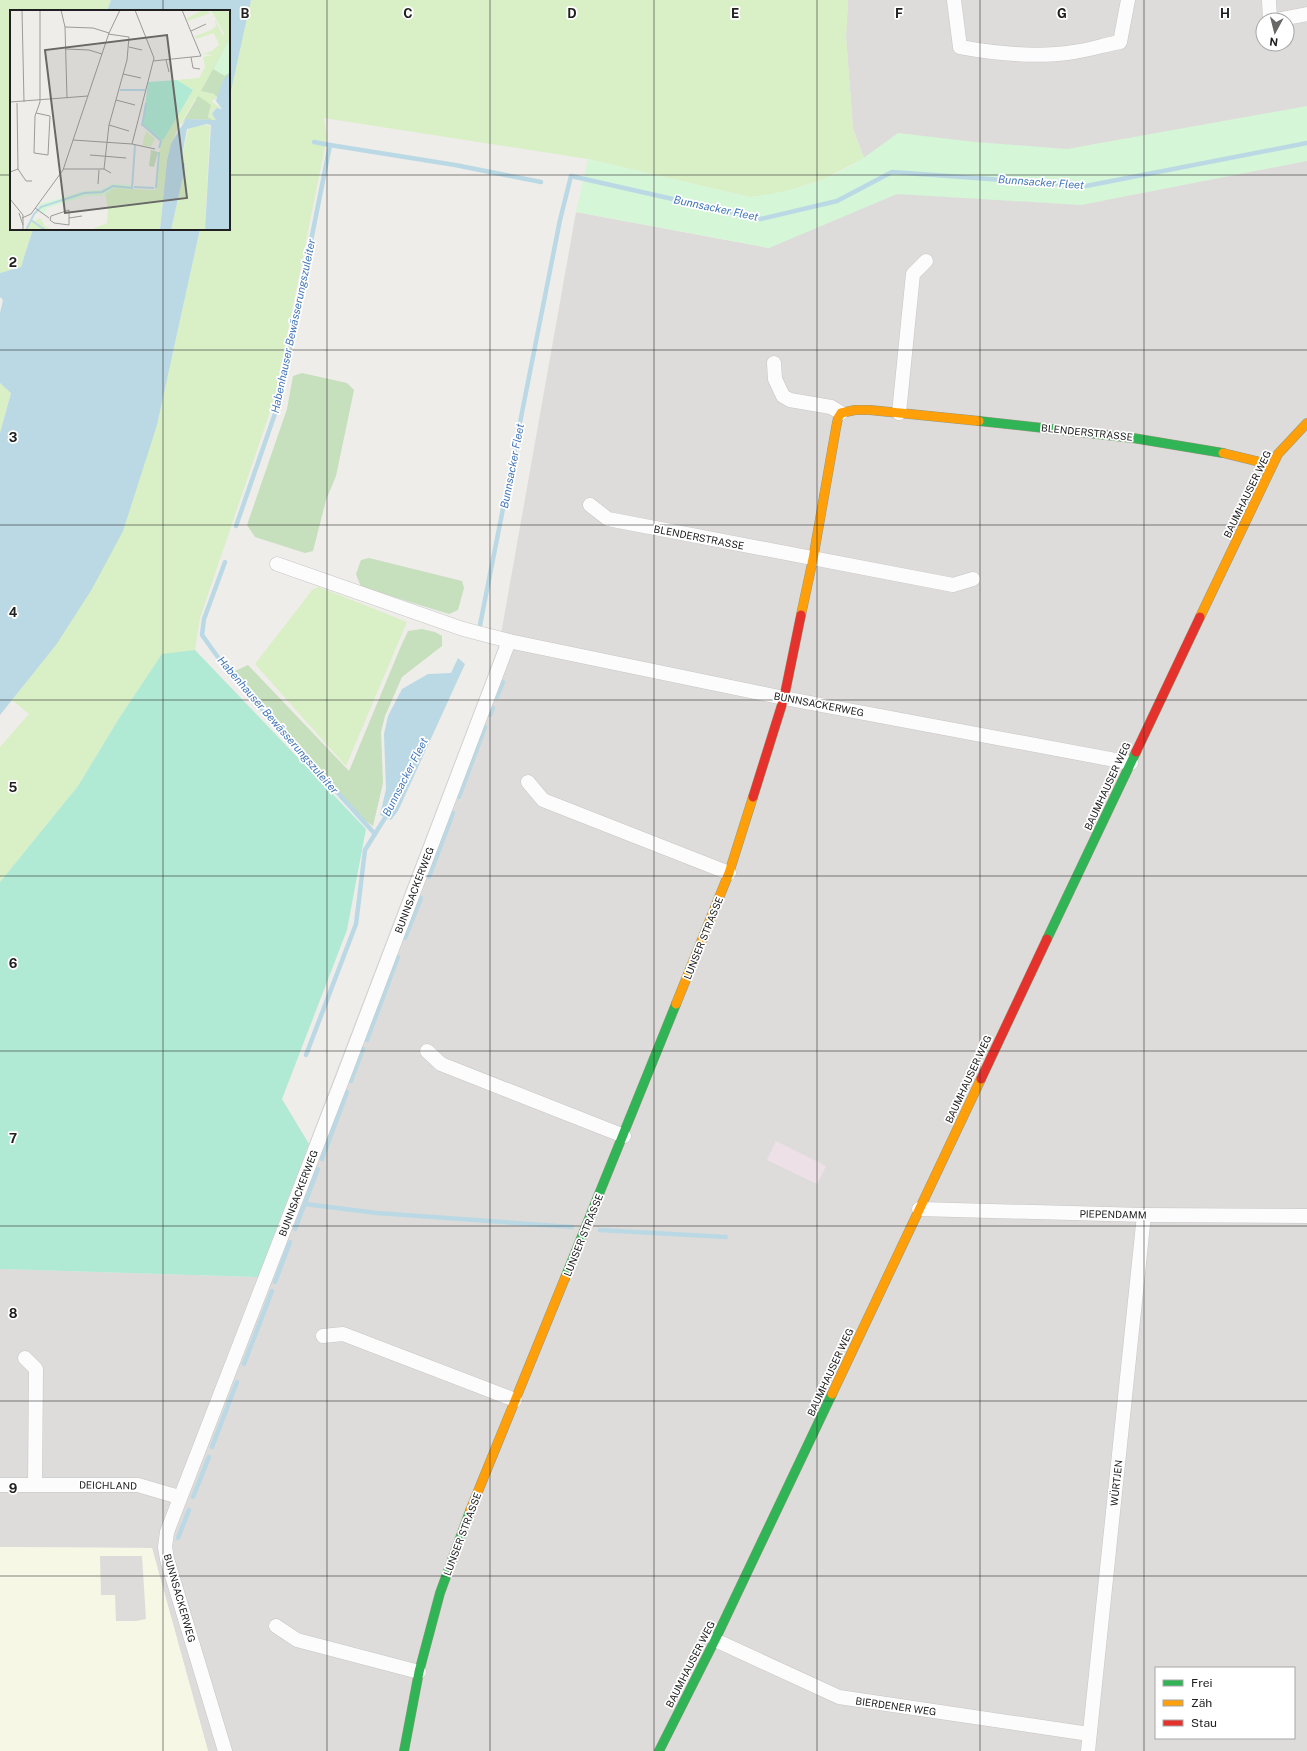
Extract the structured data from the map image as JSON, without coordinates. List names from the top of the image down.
{
  "streets": {
    "street": [
      "BLENDERSTRASSE",
      "BAUMHAUSER WEG",
      "BUNNSACKERWEG",
      "LUNSER STRASSE",
      "PIEPENDAMM",
      "WÜRTJEN",
      "DEICHLAND",
      "BIERDENER WEG"
    ]
  },
  "crossings": [
    ["BLENDERSTRASSE", "BAUMHAUSER WEG"],
    ["BAUMHAUSER WEG", "BUNNSACKERWEG"],
    ["BAUMHAUSER WEG", "PIEPENDAMM"],
    ["BAUMHAUSER WEG", "BIERDENER WEG"],
    ["BUNNSACKERWEG", "LUNSER STRASSE"],
    ["BUNNSACKERWEG", "DEICHLAND"],
    ["PIEPENDAMM", "WÜRTJEN"],
    ["WÜRTJEN", "BIERDENER WEG"]
  ],
  "water": ["Bunnsacker Fleet", "Habenhauser Bewässerungszuleiter"],
  "legend": ["Frei", "Zäh", "Stau"],
  "north": "bottom",
  "grid": {
    "columns": [
      "B",
      "C",
      "D",
      "E",
      "F",
      "G",
      "H"
    ],
    "rows": [
      "2",
      "3",
      "4",
      "5",
      "6",
      "7",
      "8",
      "9"
    ]
  }
}
